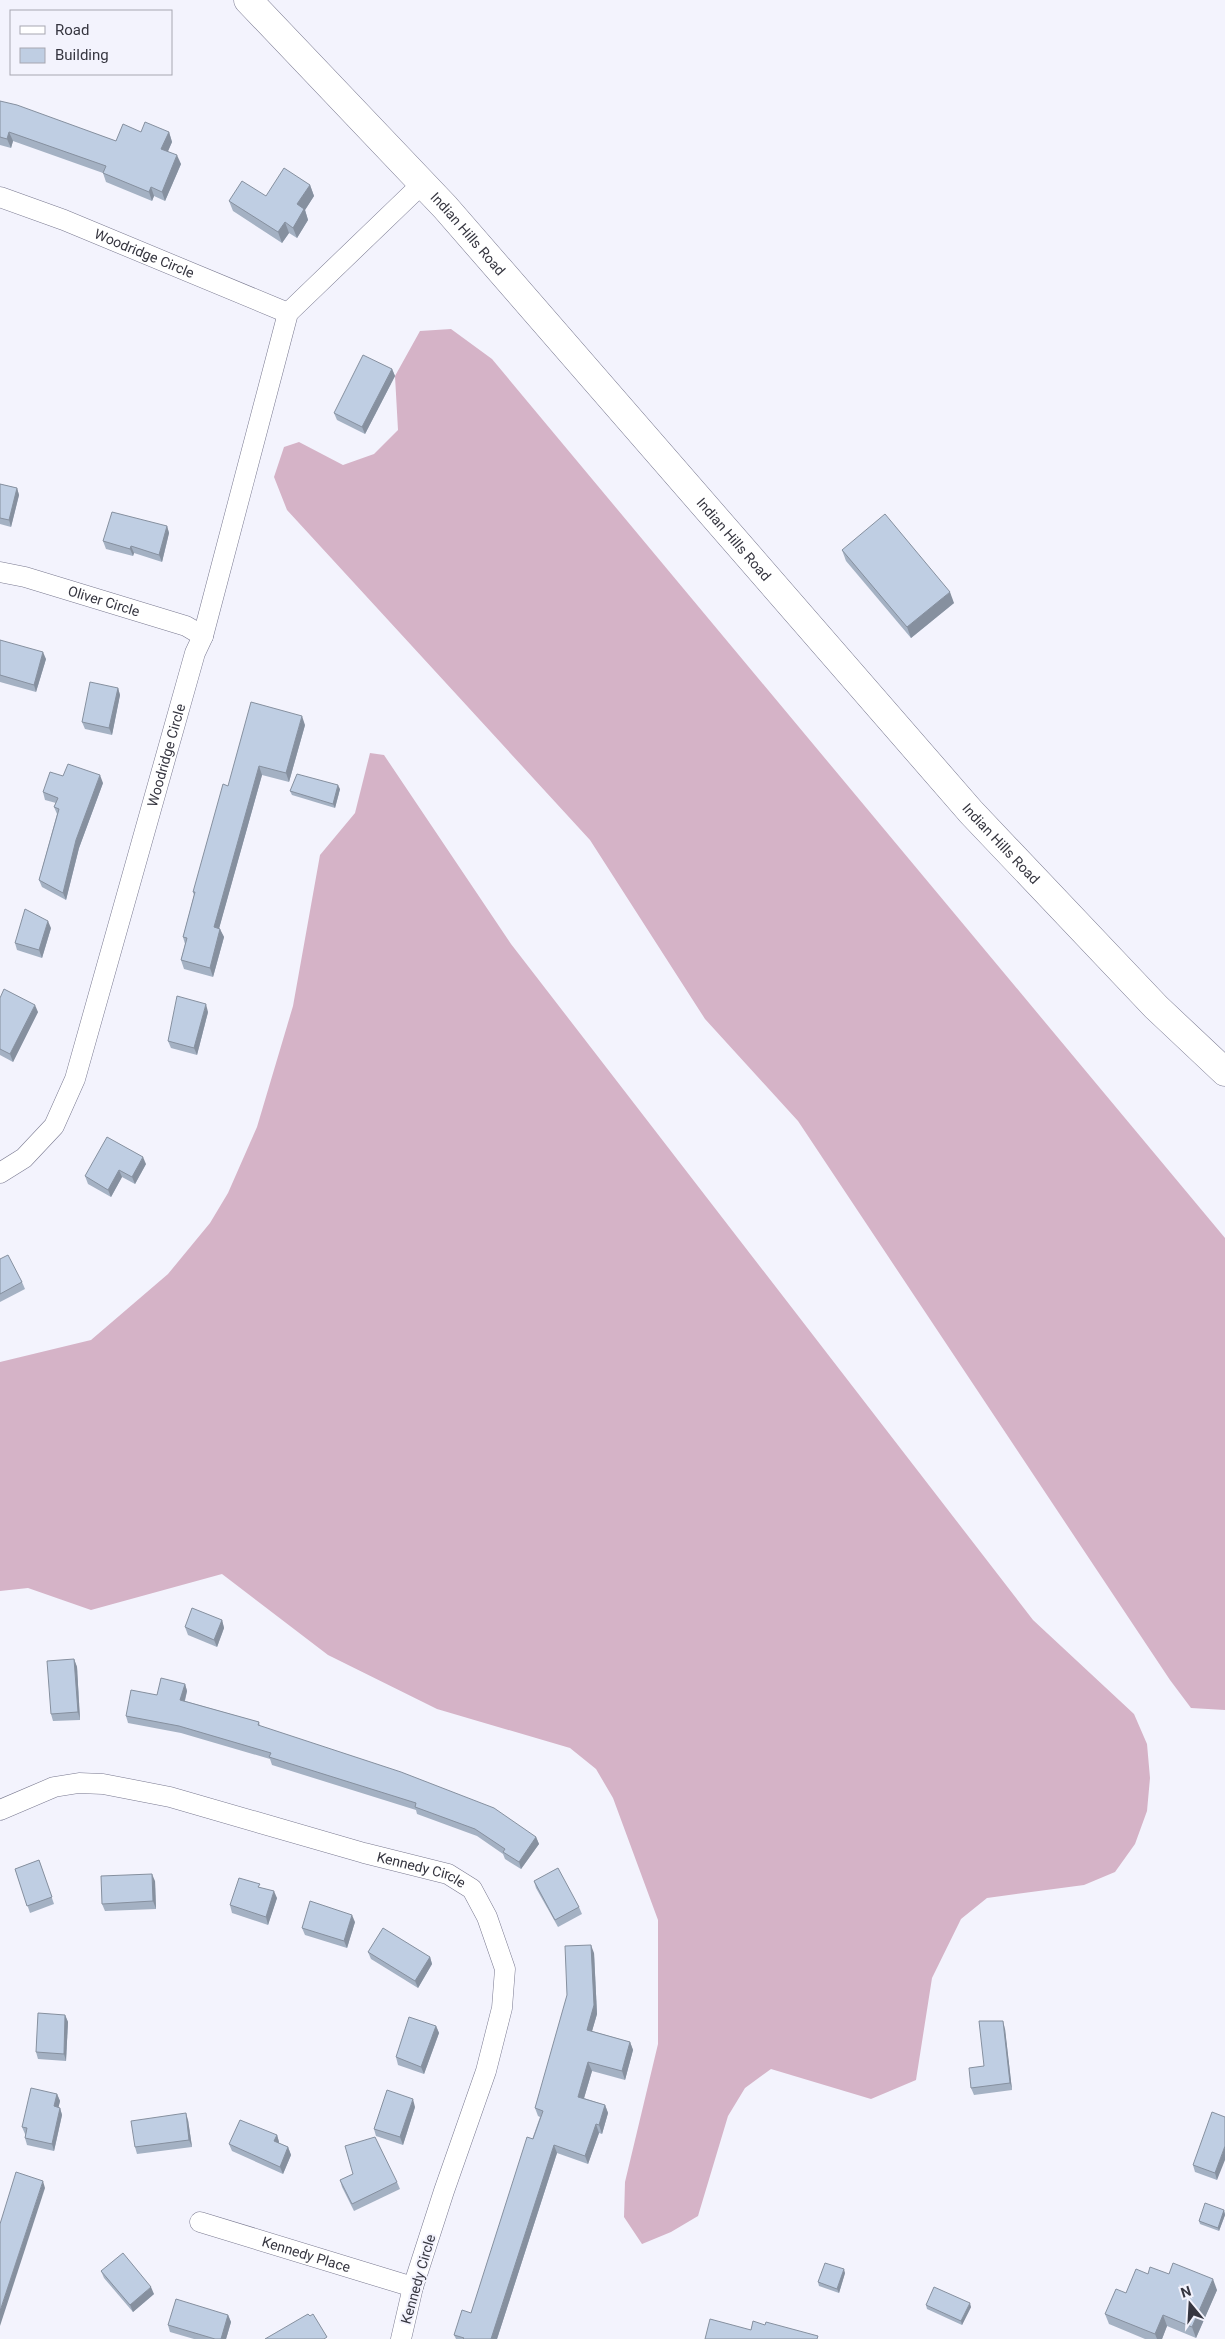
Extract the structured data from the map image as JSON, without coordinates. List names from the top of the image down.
{
  "streets": {
    "street": [
      "Indian Hills Road",
      "Woodridge Circle",
      "Oliver Circle",
      "Kennedy Circle",
      "Kennedy Place"
    ]
  },
  "crossings": [
    ["Woodridge Circle", "Oliver Circle"],
    ["Kennedy Circle", "Kennedy Place"]
  ],
  "legend": ["Road", "Building"],
  "north": "top"
}
